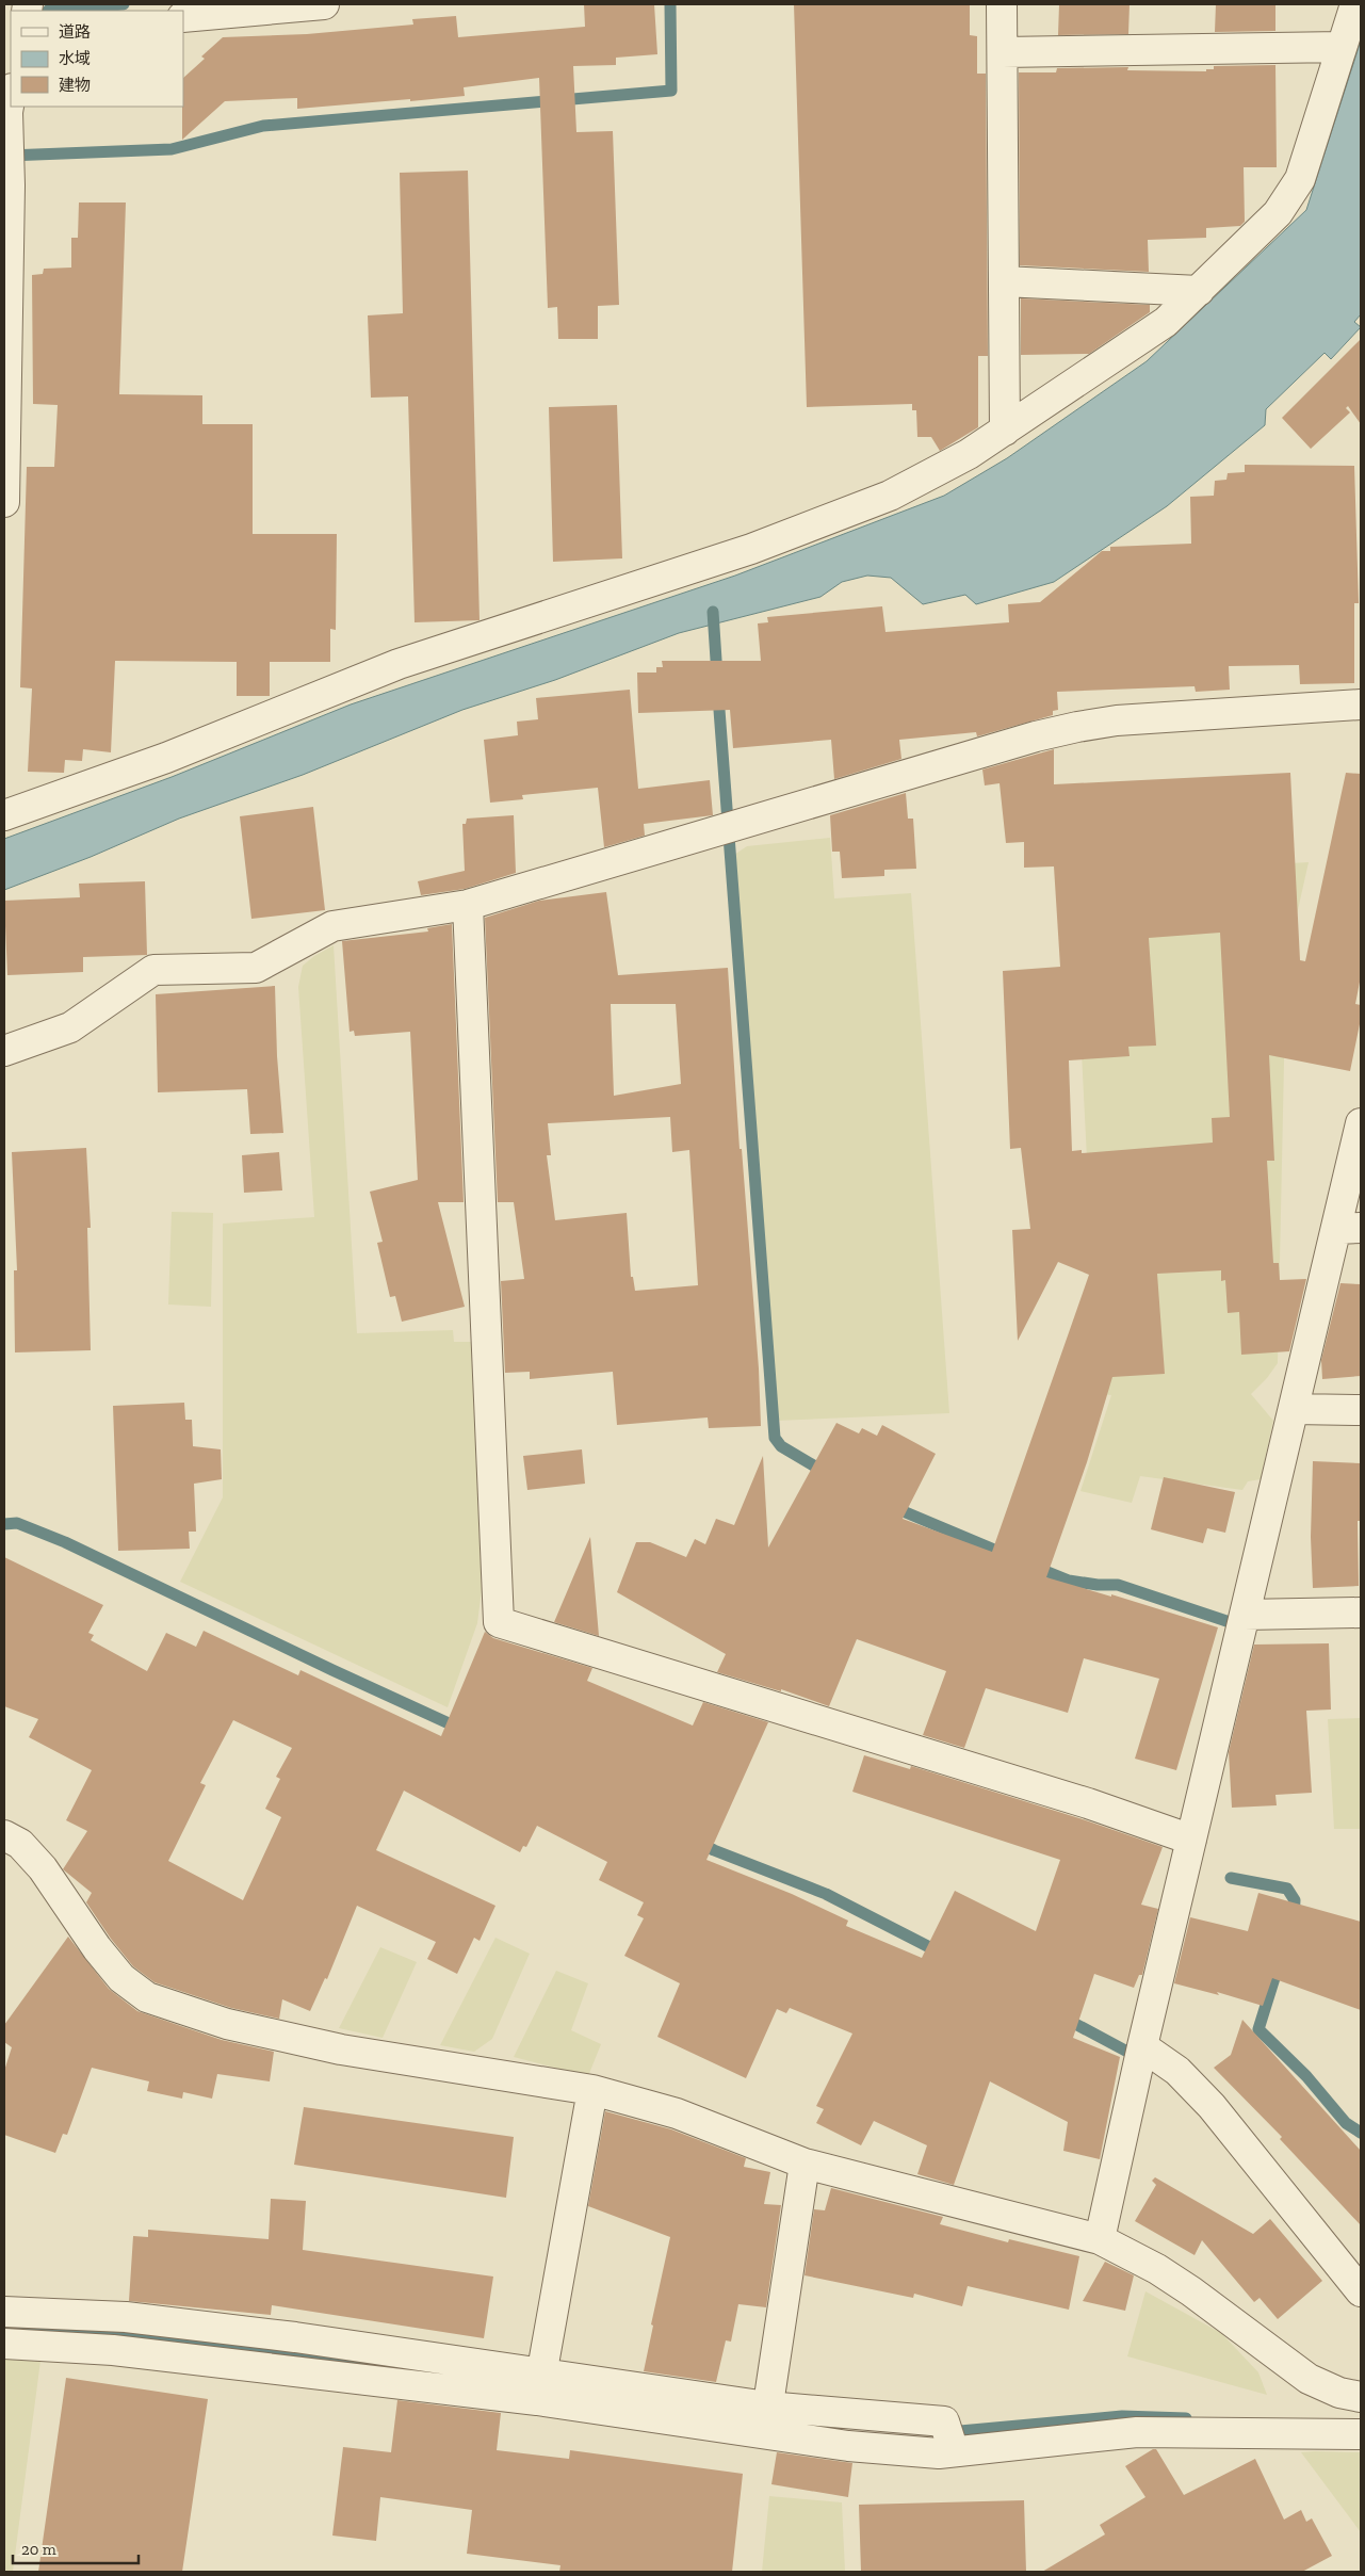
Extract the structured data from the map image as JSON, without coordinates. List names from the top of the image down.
{
  "legend": ["道路", "水域", "建物"],
  "scale_bar": "20 m"
}
